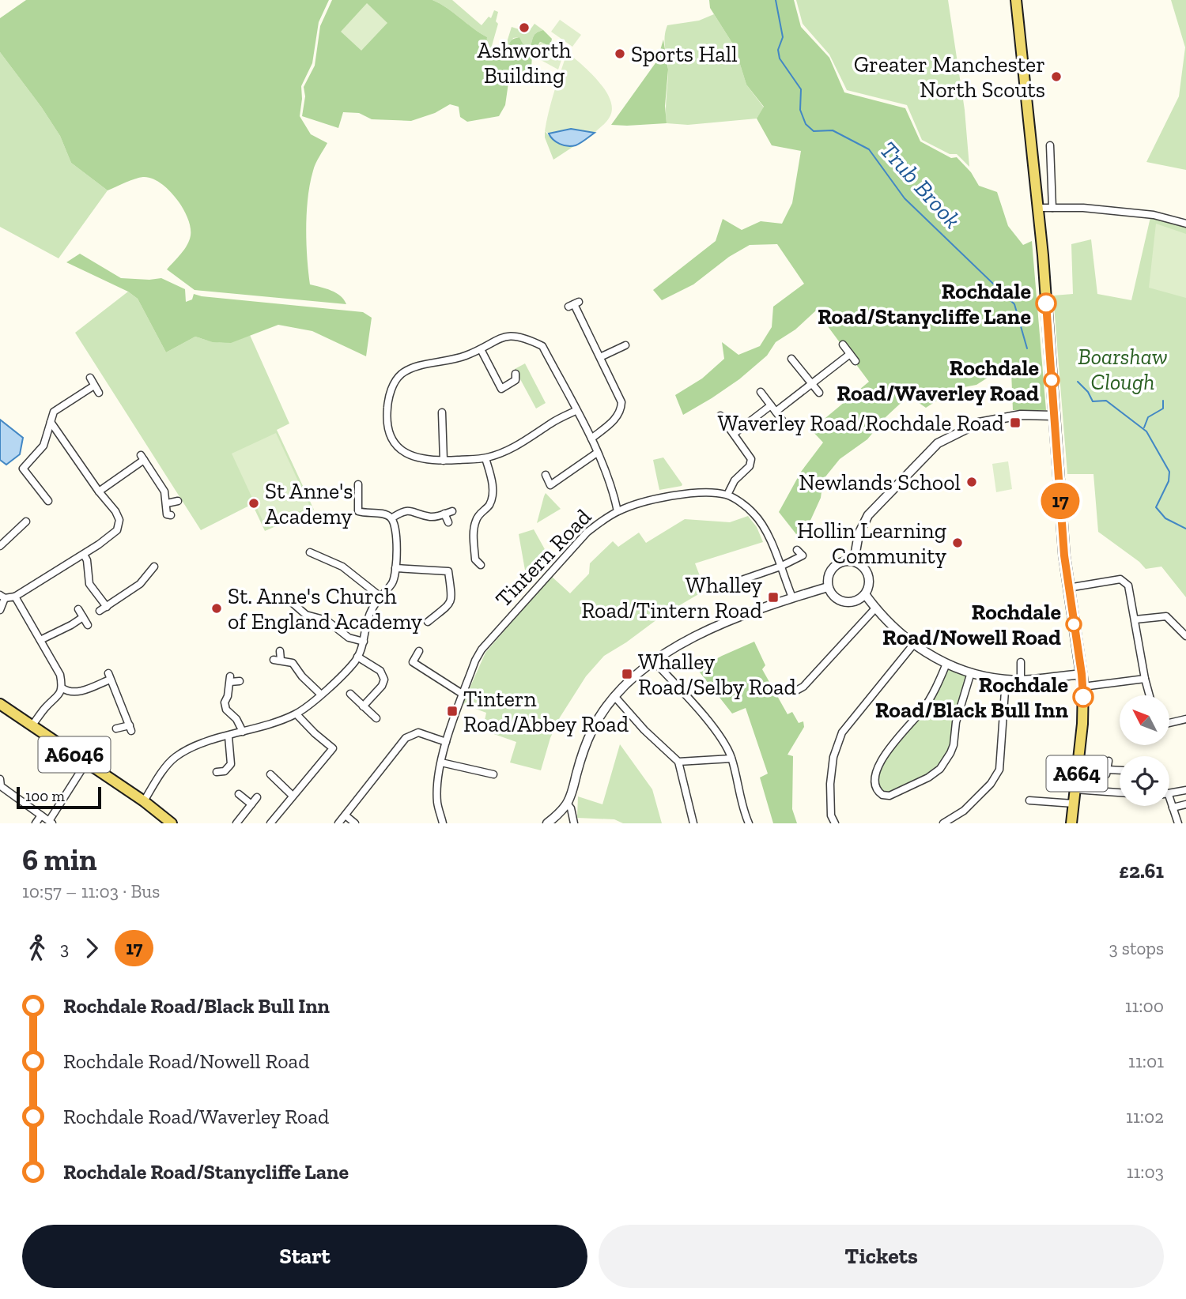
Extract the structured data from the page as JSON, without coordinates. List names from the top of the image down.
{
  "streets": {
    "main road": ["A6046", "A664"],
    "street": ["Tintern Road"]
  },
  "water": ["Trub Brook"],
  "parks": ["Boarshaw Clough"],
  "places": {
    "other": [
      "Ashworth Building",
      "Sports Hall",
      "Greater Manchester North Scouts",
      "Rochdale Road/Stanycliffe Lane",
      "Rochdale Road/Waverley Road",
      "Newlands School",
      "St Anne's Academy",
      "Hollin Learning Community",
      "St. Anne's Church of England Academy",
      "Rochdale Road/Nowell Road",
      "Rochdale Road/Black Bull Inn"
    ],
    "transit": [
      "Waverley Road/Rochdale Road",
      "Whalley Road/Tintern Road",
      "Whalley Road/Selby Road",
      "Tintern Road/Abbey Road"
    ]
  },
  "lines": ["bus line 17"],
  "scale_bar": "100 m",
  "north": "top left",
  "page": {
    "on_map": "17",
    "scale": "100 m",
    "heading": ["6 min", "10:57 – 11:03 · Bus", "£2.61"],
    "legs": ["3", "17", "3 stops"],
    "list": [
      {
        "name": "Rochdale Road/Black Bull Inn",
        "value": "11:00"
      },
      {
        "name": "Rochdale Road/Nowell Road",
        "value": "11:01"
      },
      {
        "name": "Rochdale Road/Waverley Road",
        "value": "11:02"
      },
      {
        "name": "Rochdale Road/Stanycliffe Lane",
        "value": "11:03"
      }
    ],
    "buttons": ["Start", "Tickets"]
  }
}
